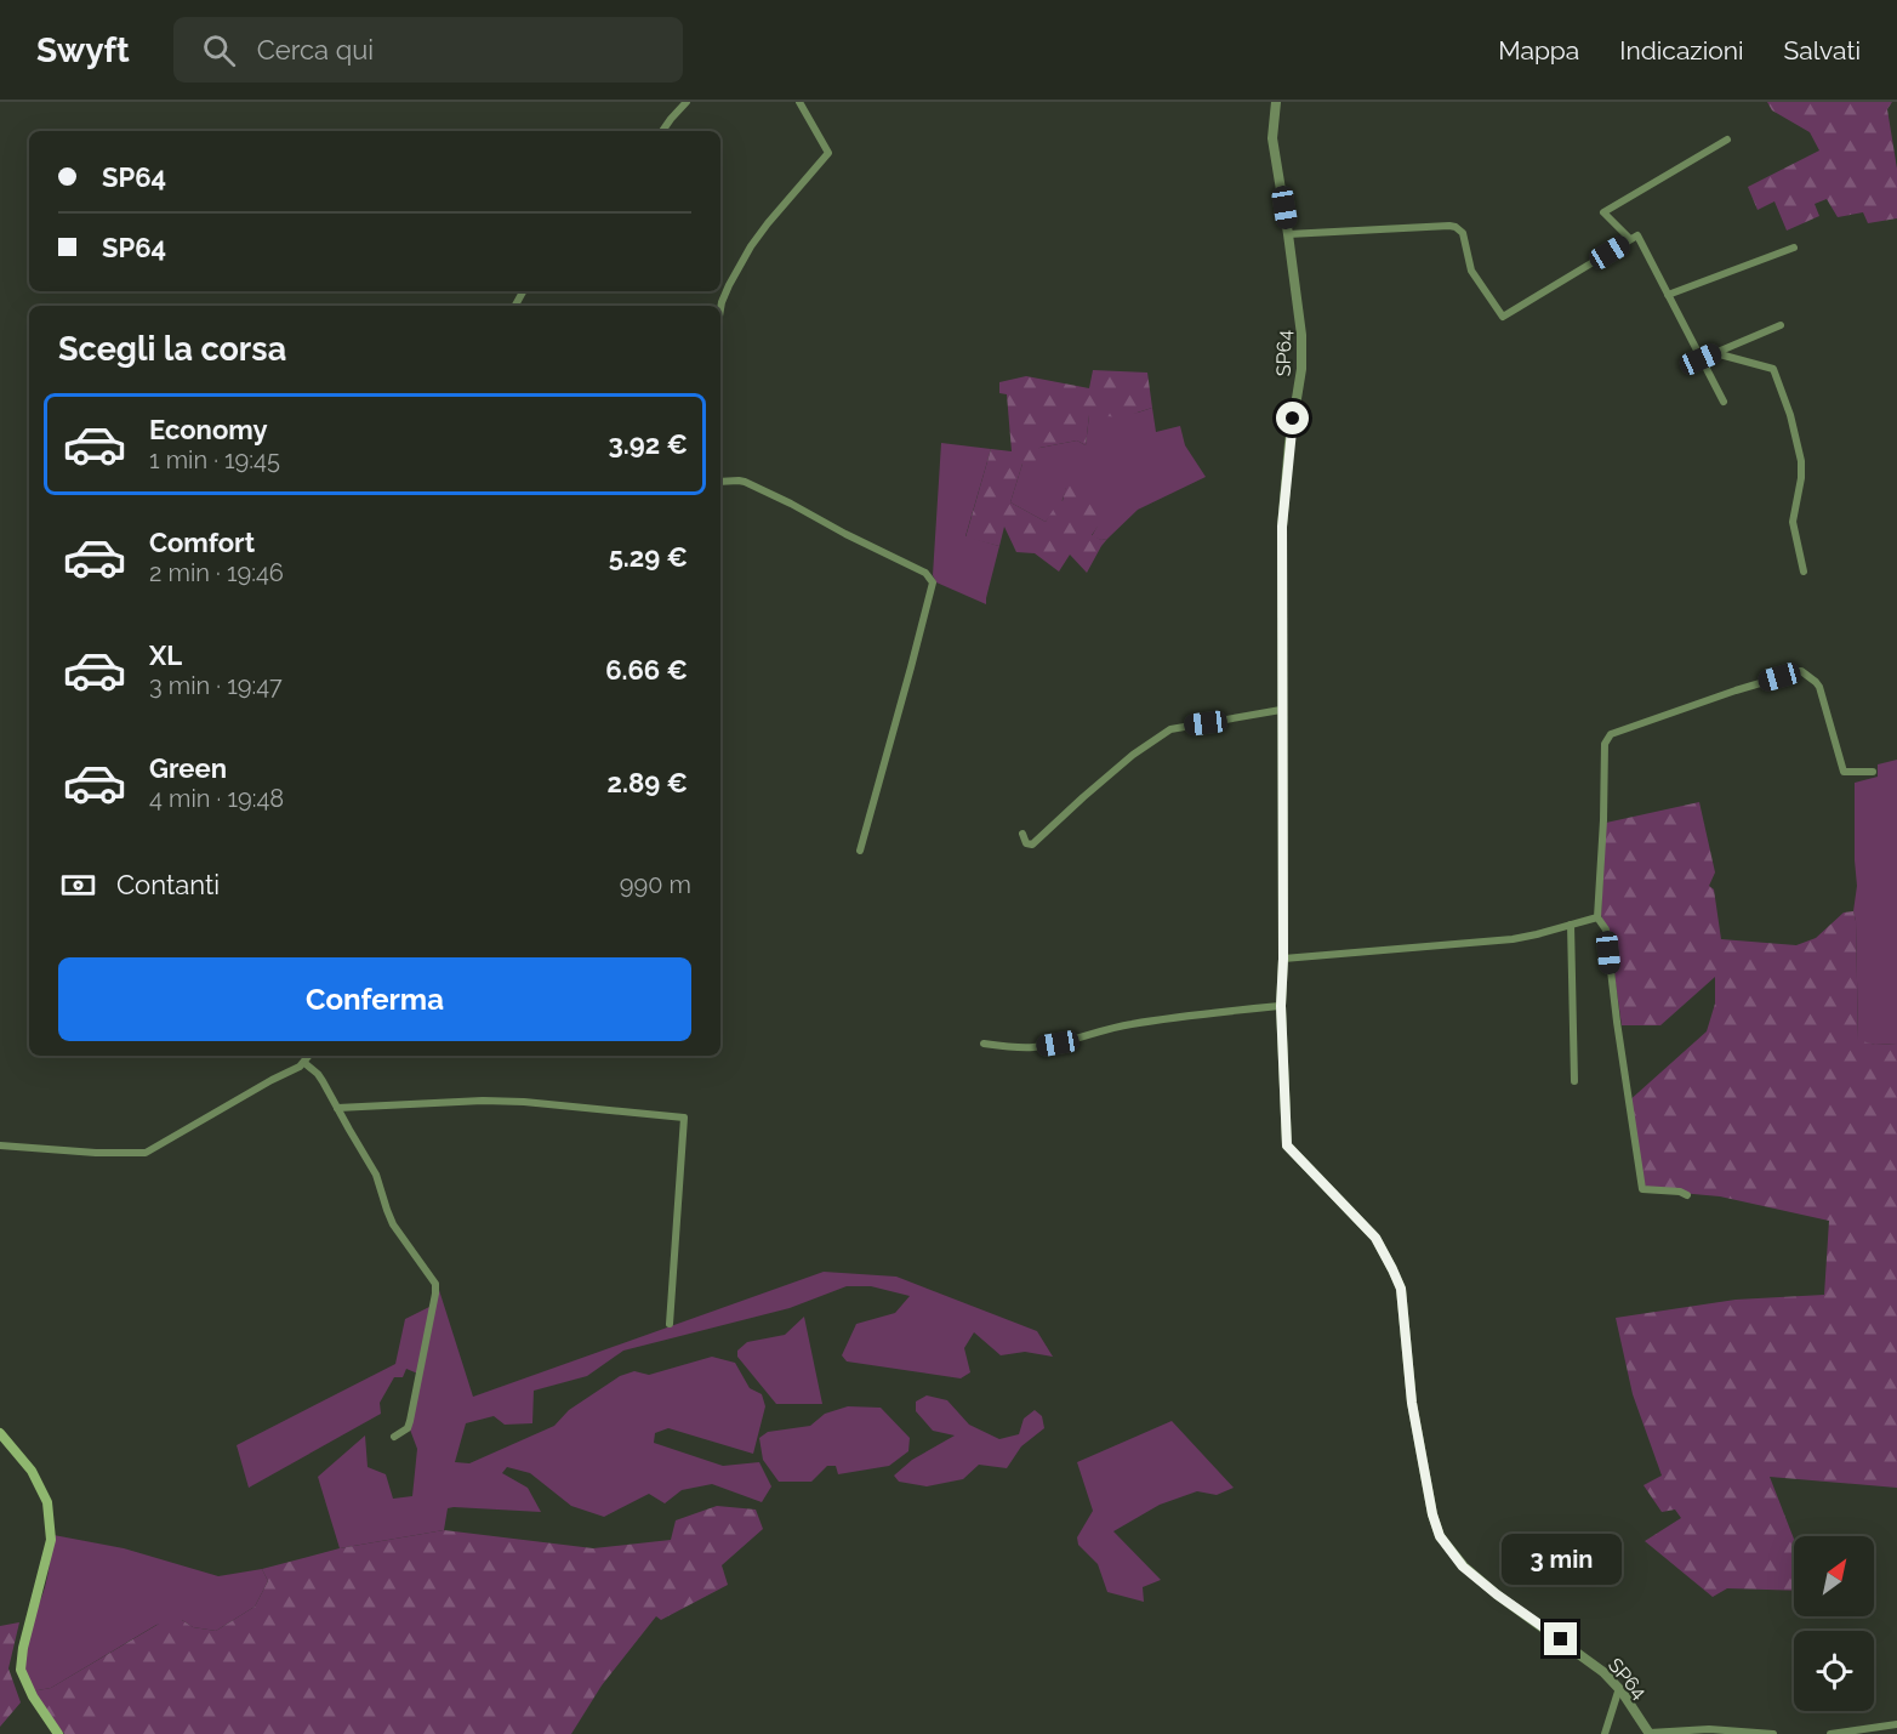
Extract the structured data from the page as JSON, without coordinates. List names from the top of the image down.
{
  "streets": {
    "street": ["SP64"]
  },
  "north": "top right",
  "page": {
    "header": "Swyft",
    "search": "Cerca qui",
    "nav": ["Mappa", "Indicazioni", "Salvati"],
    "banner": ["SP64", "SP64"],
    "heading": "Scegli la corsa",
    "list": [
      {
        "name": "Economy",
        "note": "1 min · 19:45",
        "value": "3.92 €"
      },
      {
        "name": "Comfort",
        "note": "2 min · 19:46",
        "value": "5.29 €"
      },
      {
        "name": "XL",
        "note": "3 min · 19:47",
        "value": "6.66 €"
      },
      {
        "name": "Green",
        "note": "4 min · 19:48",
        "value": "2.89 €"
      }
    ],
    "pay": ["Contanti", "990 m"],
    "buttons": "Conferma",
    "bubble": "3 min"
  }
}
